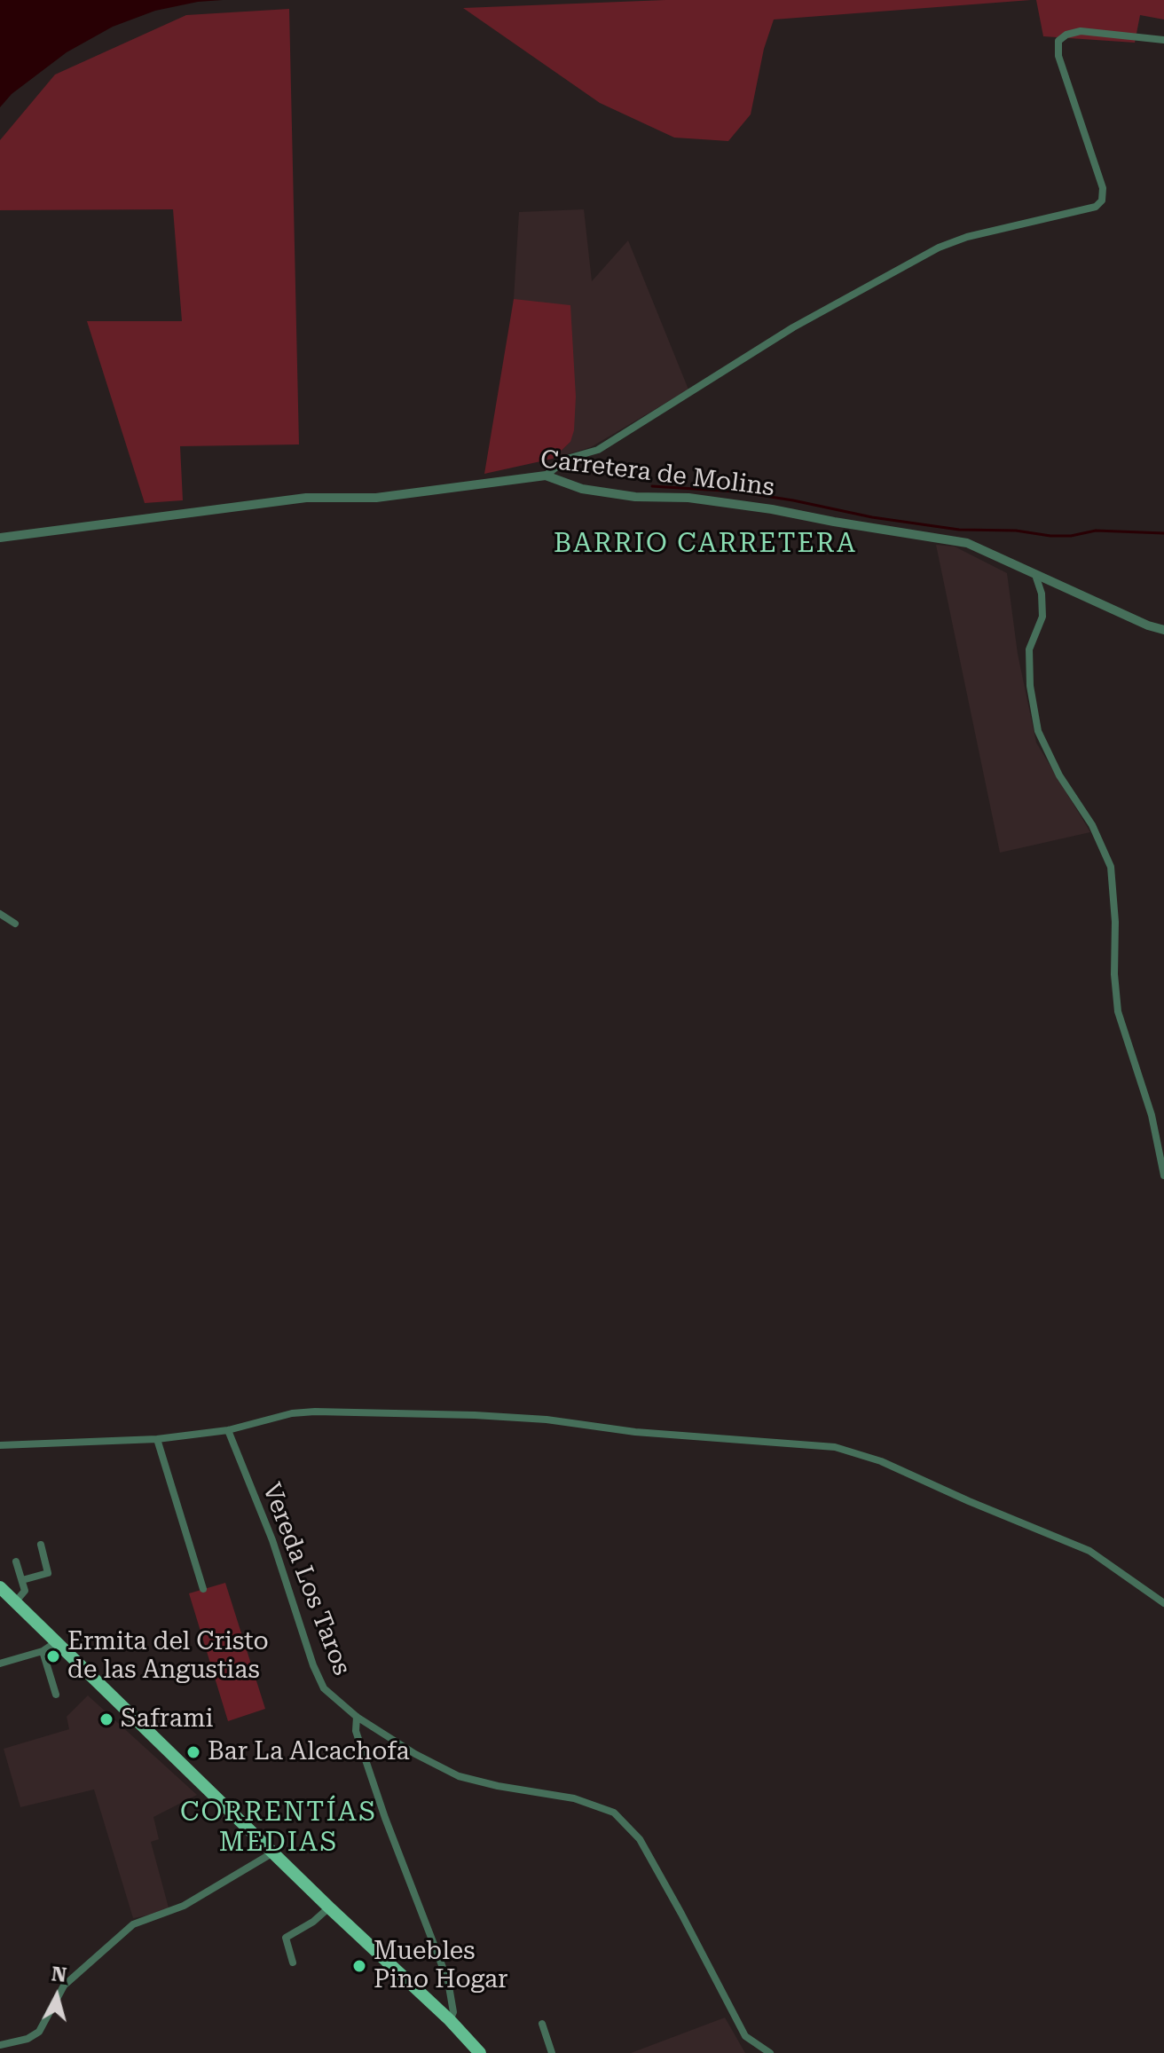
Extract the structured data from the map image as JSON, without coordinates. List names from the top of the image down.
{
  "streets": {
    "street": ["Carretera de Molins", "Vereda Los Taros"]
  },
  "districts": ["BARRIO CARRETERA", "CORRENTÍAS MEDIAS"],
  "places": [
    "Ermita del Cristo de las Angustias",
    "Saframi",
    "Bar La Alcachofa",
    "Muebles Pino Hogar"
  ],
  "north": "top"
}
